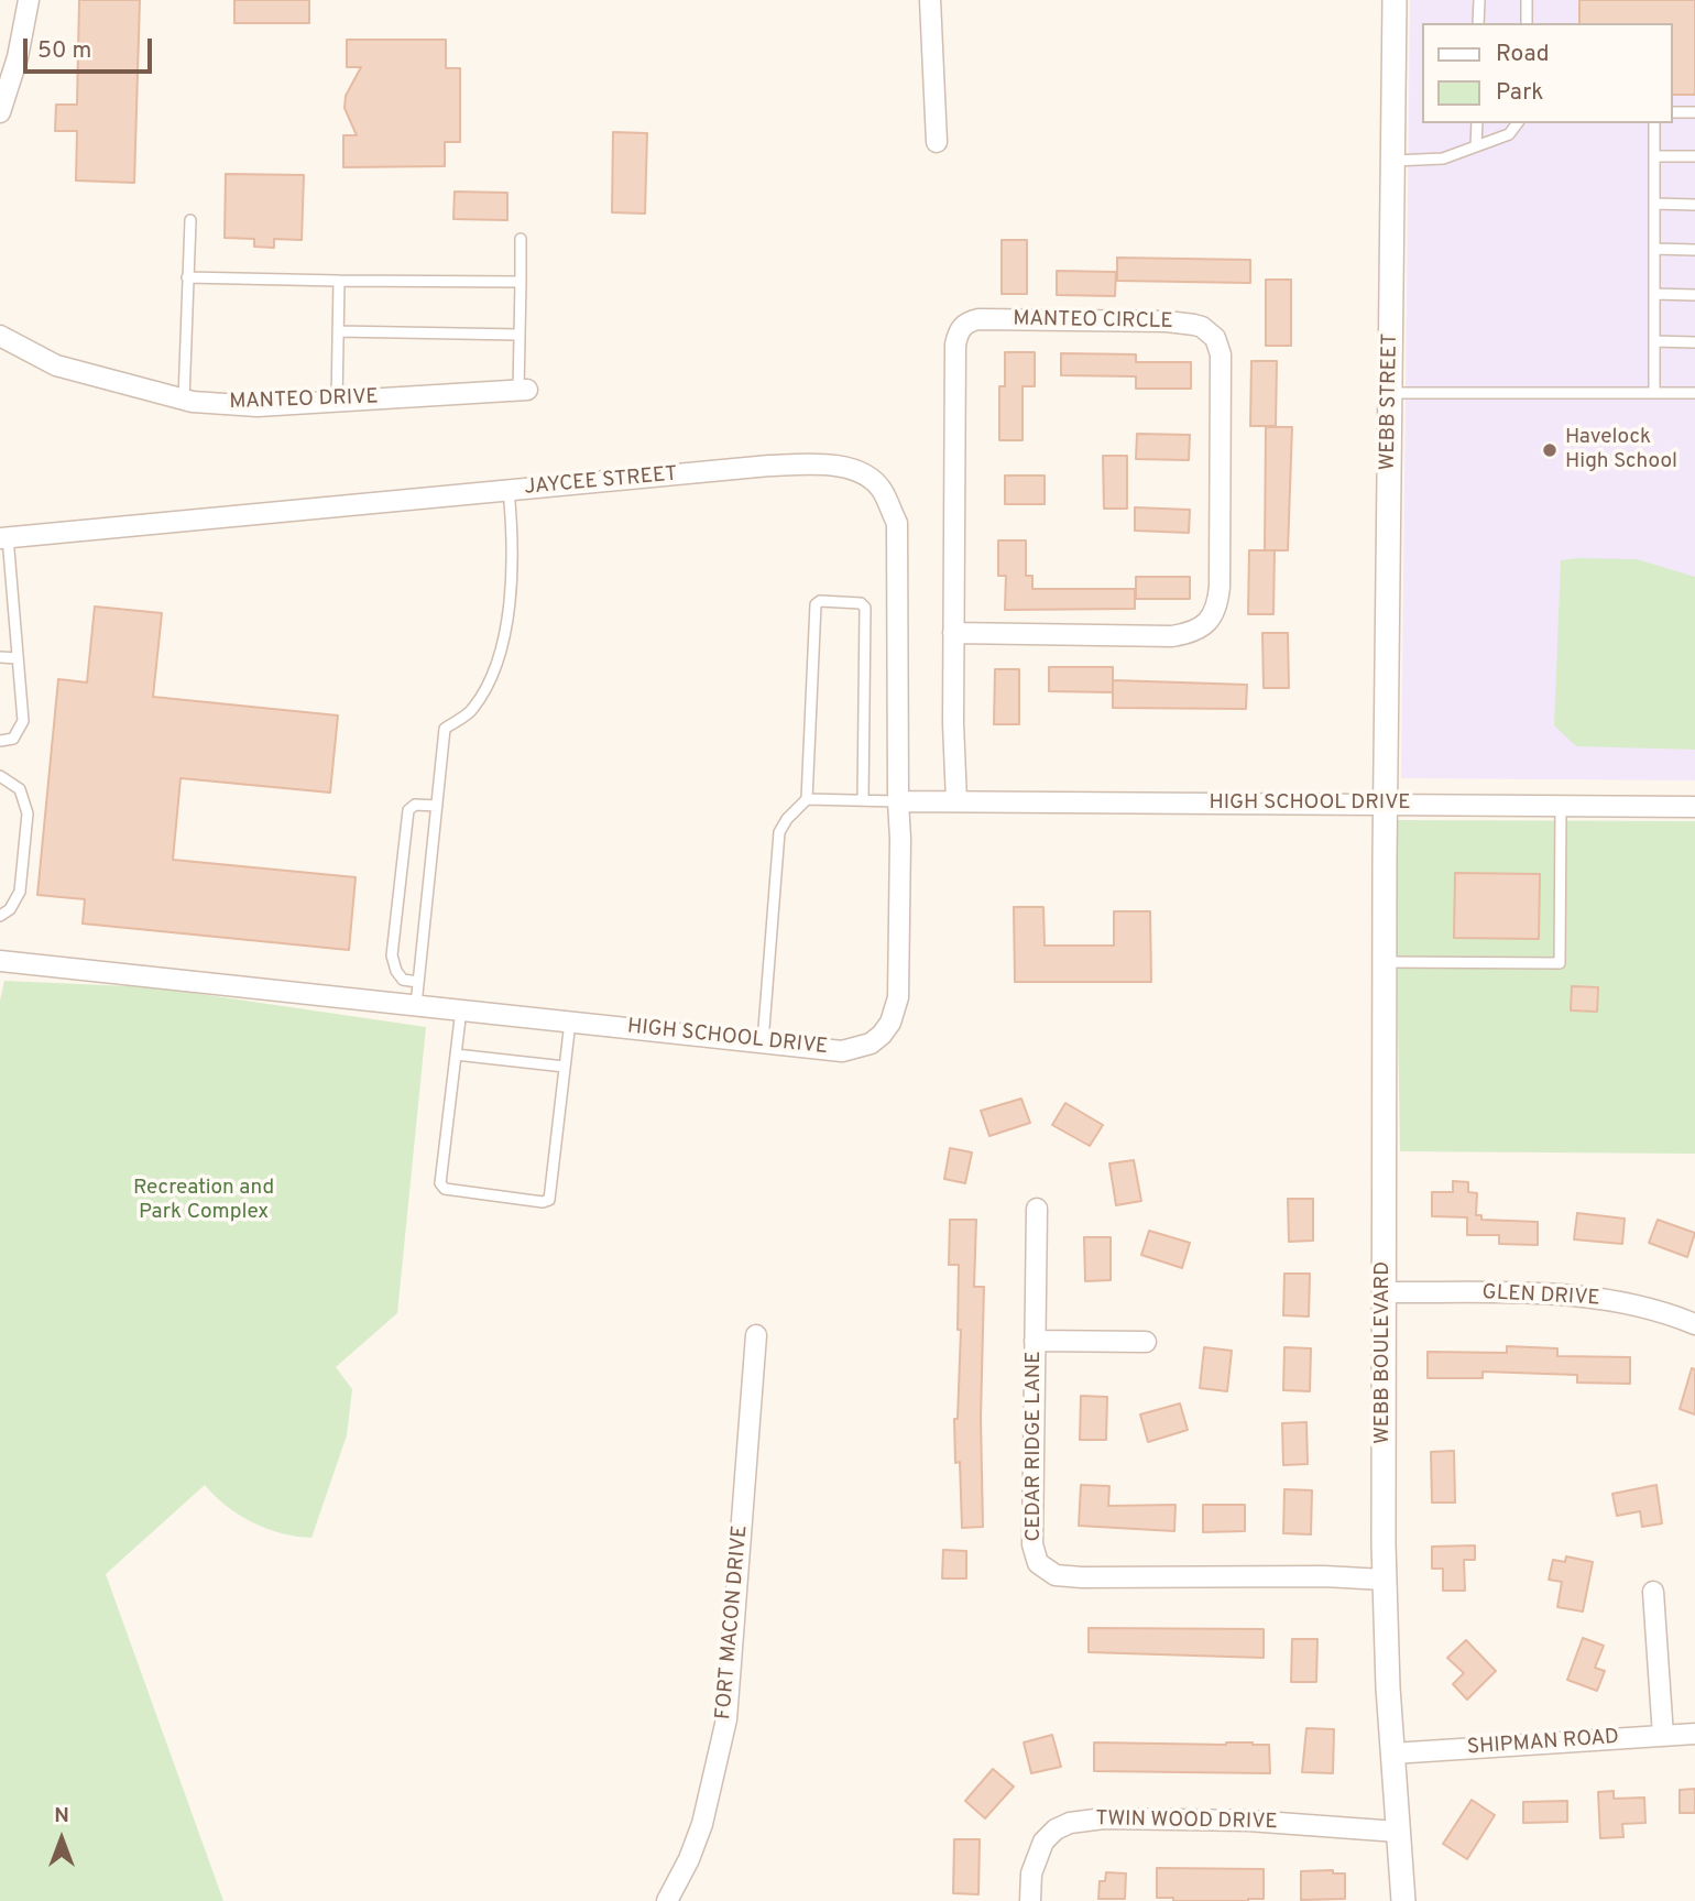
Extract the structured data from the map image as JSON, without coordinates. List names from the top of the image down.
{
  "streets": {
    "street": [
      "MANTEO CIRCLE",
      "MANTEO DRIVE",
      "WEBB STREET",
      "JAYCEE STREET",
      "HIGH SCHOOL DRIVE",
      "GLEN DRIVE",
      "WEBB BOULEVARD",
      "CEDAR RIDGE LANE",
      "FORT MACON DRIVE",
      "SHIPMAN ROAD",
      "TWIN WOOD DRIVE"
    ]
  },
  "crossings": [
    ["MANTEO CIRCLE", "HIGH SCHOOL DRIVE"],
    ["WEBB STREET", "HIGH SCHOOL DRIVE"],
    ["WEBB STREET", "WEBB BOULEVARD"],
    ["JAYCEE STREET", "HIGH SCHOOL DRIVE"],
    ["HIGH SCHOOL DRIVE", "WEBB BOULEVARD"],
    ["GLEN DRIVE", "WEBB BOULEVARD"],
    ["WEBB BOULEVARD", "CEDAR RIDGE LANE"],
    ["WEBB BOULEVARD", "SHIPMAN ROAD"],
    ["WEBB BOULEVARD", "TWIN WOOD DRIVE"]
  ],
  "parks": ["Recreation and Park Complex"],
  "places": ["Havelock High School"],
  "legend": ["Road", "Park"],
  "scale_bar": "50 m",
  "north": "top"
}
